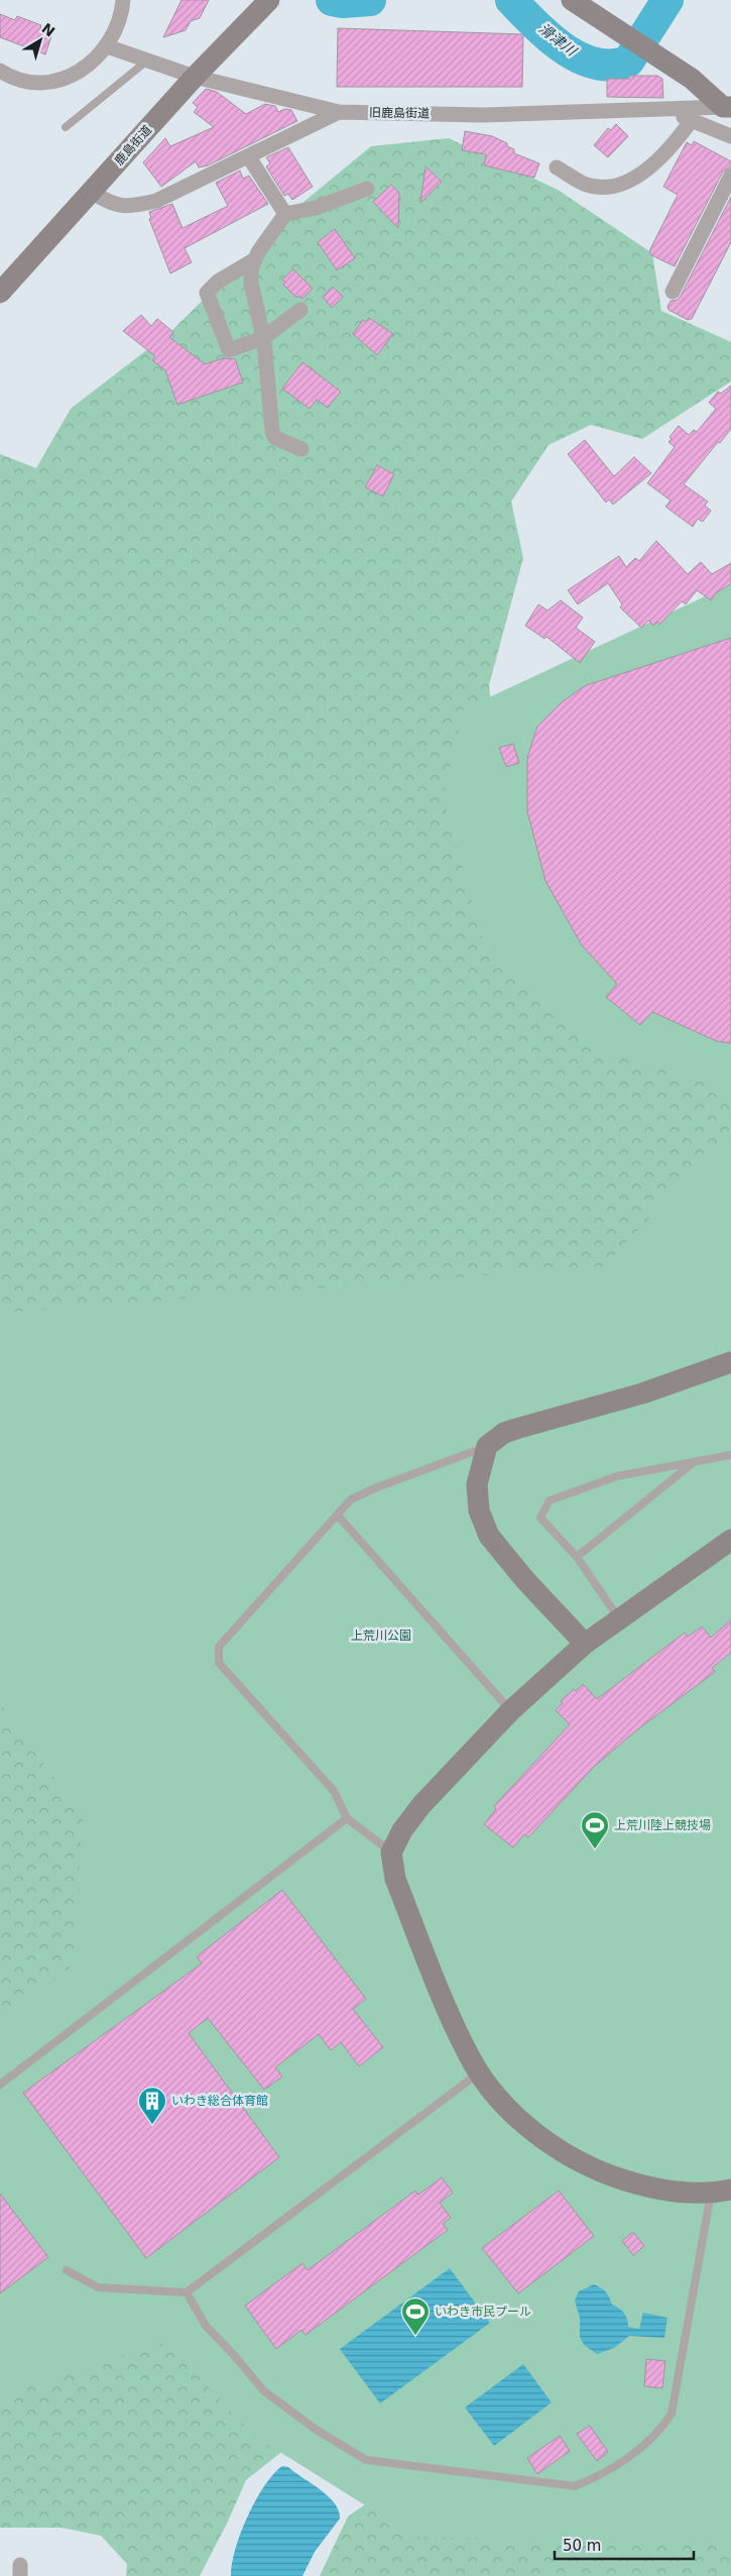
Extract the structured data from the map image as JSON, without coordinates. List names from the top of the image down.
{
  "streets": {
    "street": ["旧鹿島街道", "鹿島街道"]
  },
  "crossings": [
    ["旧鹿島街道", "鹿島街道"]
  ],
  "water": ["滑津川"],
  "parks": ["上荒川公園"],
  "places": {
    "sports": ["上荒川陸上競技場", "いわき市民プール"],
    "building": ["いわき総合体育館"]
  },
  "scale_bar": "50 m",
  "north": "top right"
}
